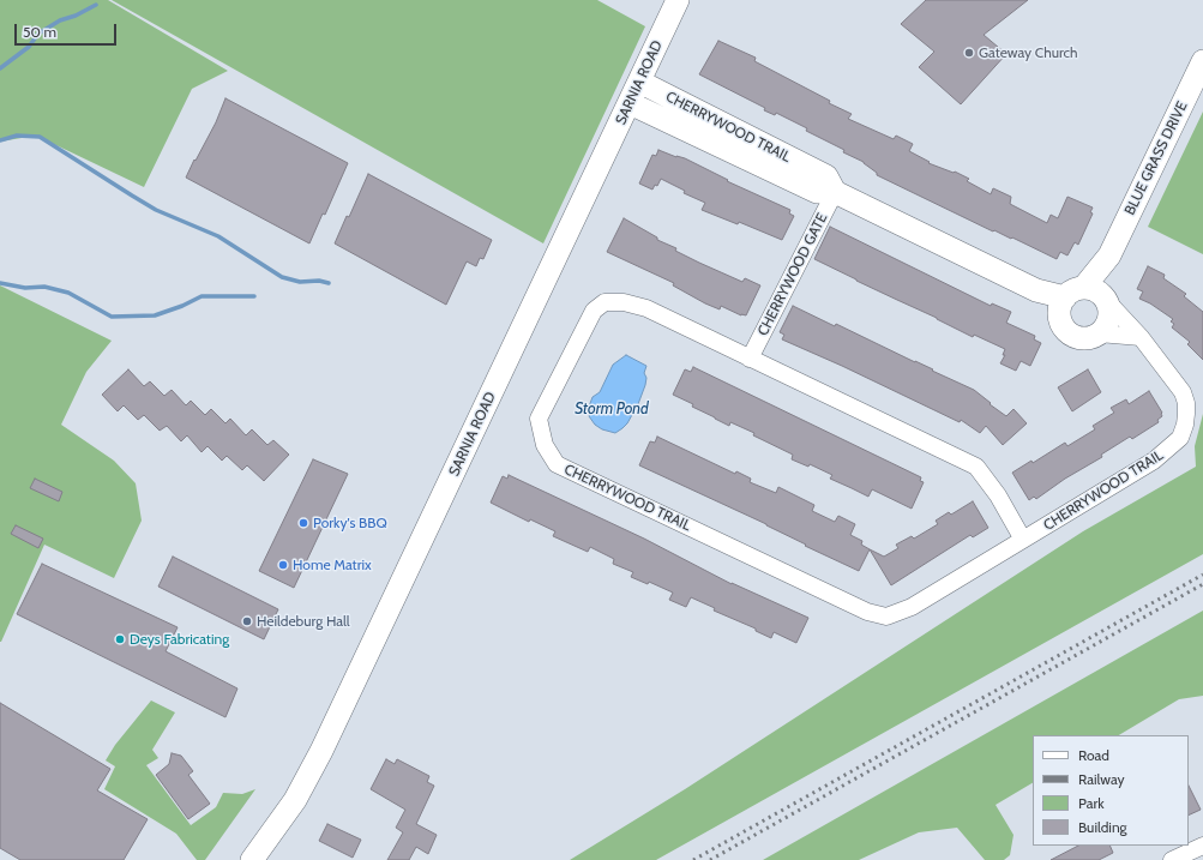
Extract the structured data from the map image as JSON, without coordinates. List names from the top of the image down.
{
  "streets": {
    "street": [
      "SARNIA ROAD",
      "CHERRYWOOD TRAIL",
      "BLUE GRASS DRIVE",
      "CHERRYWOOD GATE"
    ]
  },
  "crossings": [
    ["SARNIA ROAD", "CHERRYWOOD TRAIL"],
    ["CHERRYWOOD TRAIL", "BLUE GRASS DRIVE"],
    ["CHERRYWOOD TRAIL", "CHERRYWOOD GATE"]
  ],
  "water": ["Storm Pond"],
  "places": [
    "Gateway Church",
    "Porky's BBQ",
    "Home Matrix",
    "Heildeburg Hall",
    "Deys Fabricating"
  ],
  "legend": [
    "Road",
    "Railway",
    "Park",
    "Building"
  ],
  "scale_bar": "50 m"
}
